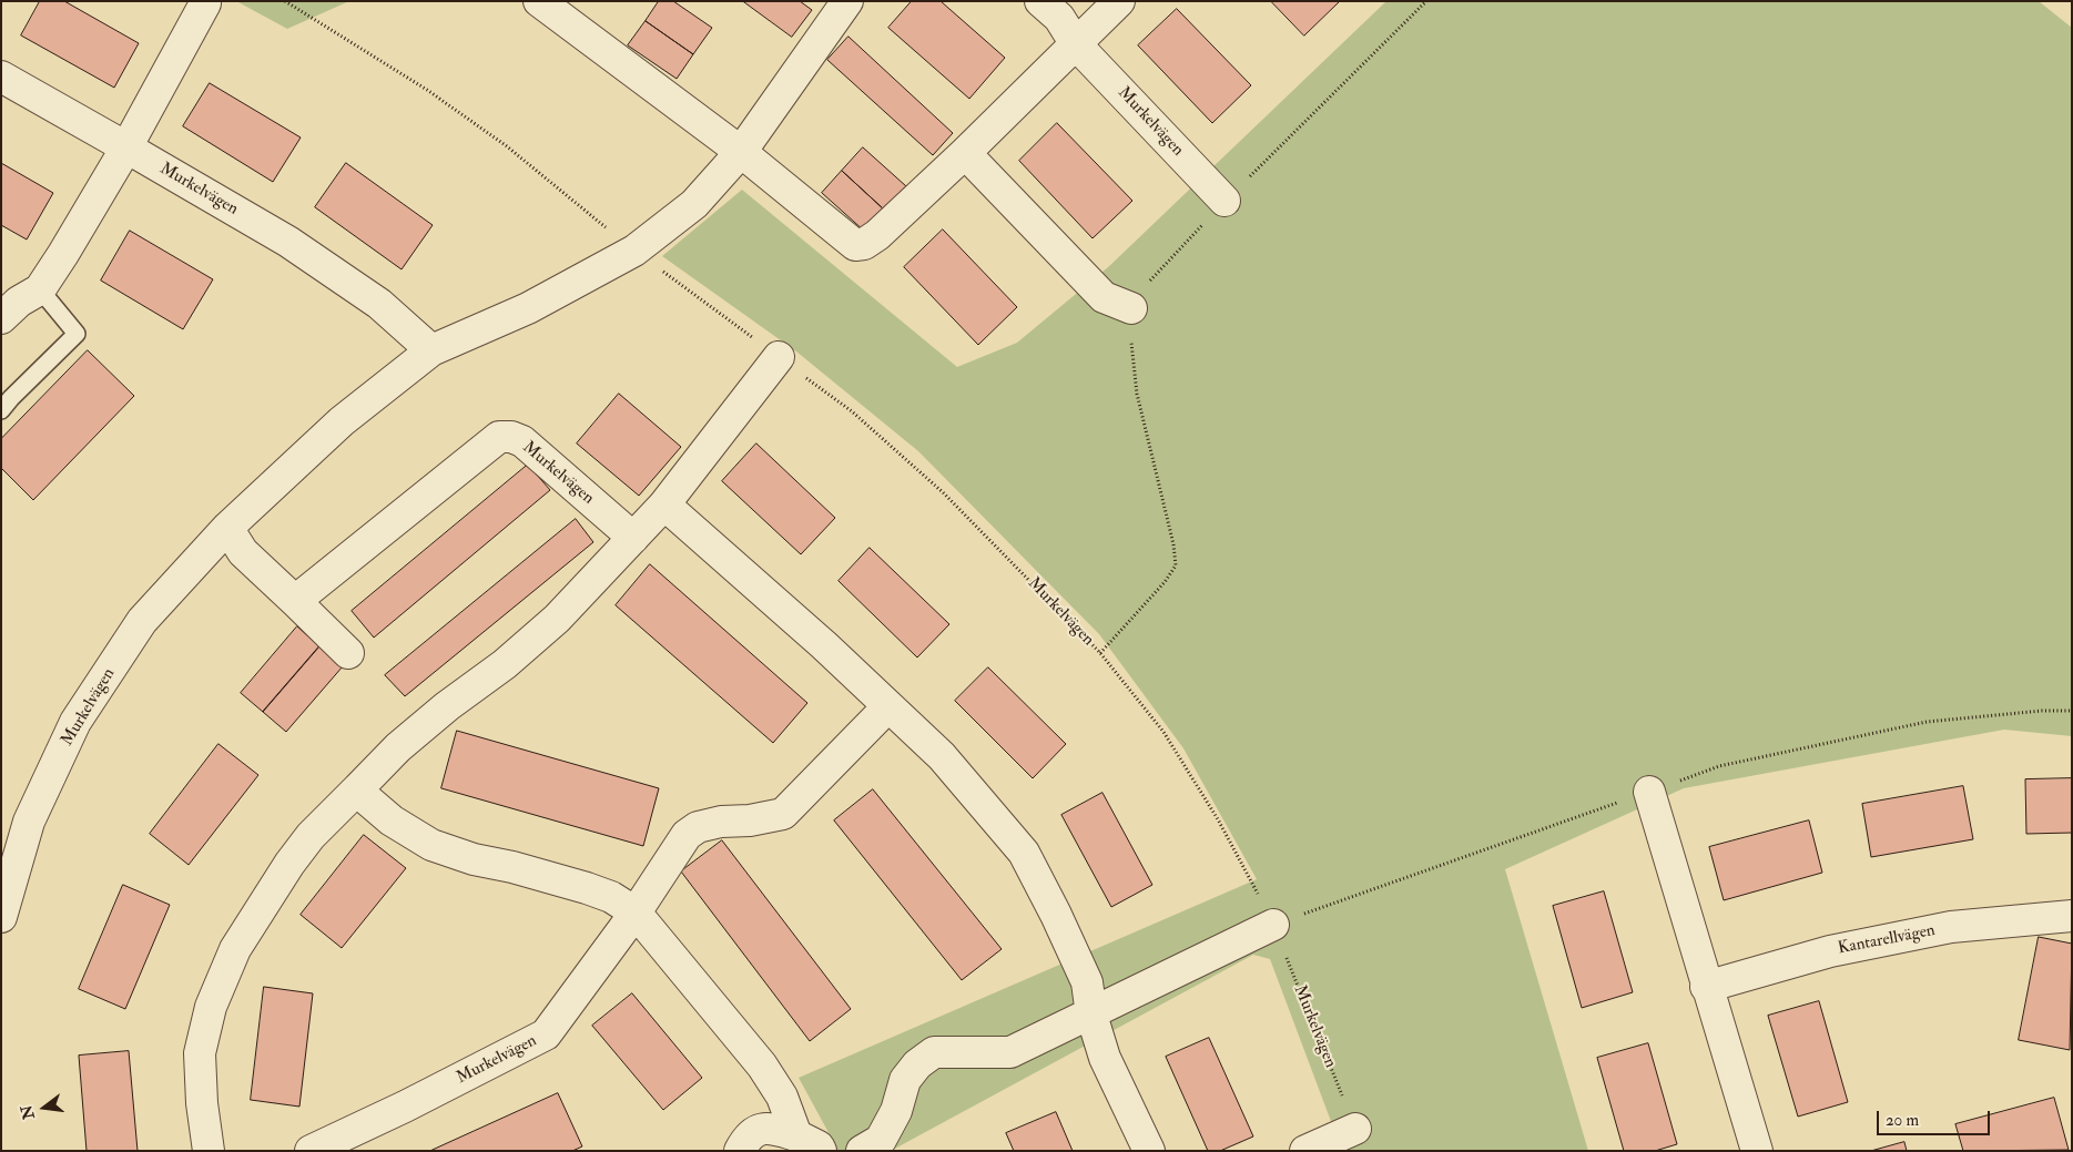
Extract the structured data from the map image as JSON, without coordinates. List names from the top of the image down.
{
  "streets": {
    "street": ["Murkelvägen", "Kantarellvägen"]
  },
  "scale_bar": "20 m",
  "north": "left"
}
